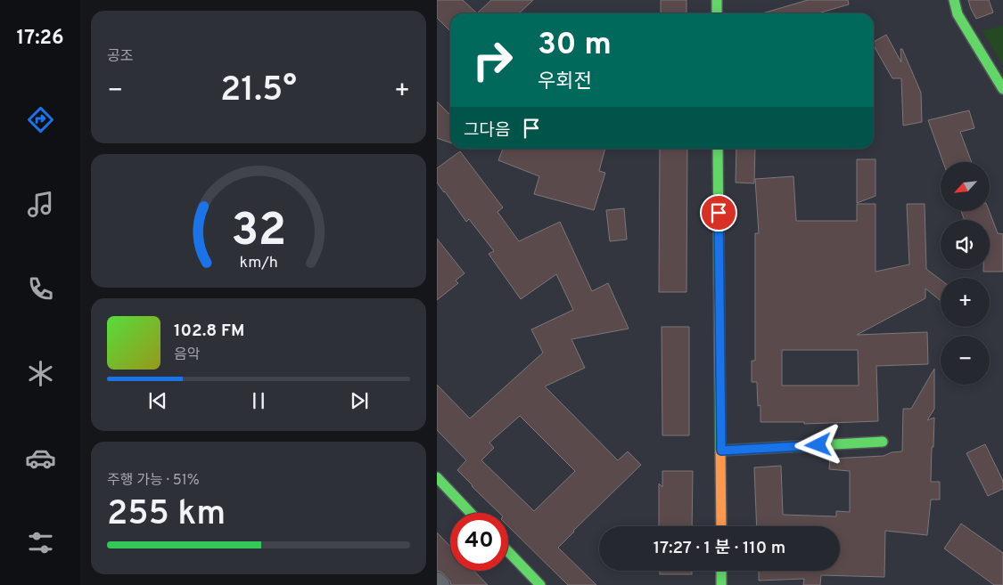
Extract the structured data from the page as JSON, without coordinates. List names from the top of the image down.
{
  "north": "bottom left",
  "page": {
    "tabs": "17:26",
    "tile": [
      "공조",
      ["주행 가능 · 51%", "255 km"]
    ],
    "turn": ["30 m", "우회전"],
    "heat": ["−", "21.5°", "+"],
    "then": "그다음",
    "map_buttons": ["+", "−"],
    "song": ["102.8 FM", "음악"],
    "limit": "40",
    "trip": "17:27 · 1 분 · 110 m",
    "gauge": ["32", "km/h"]
  }
}
